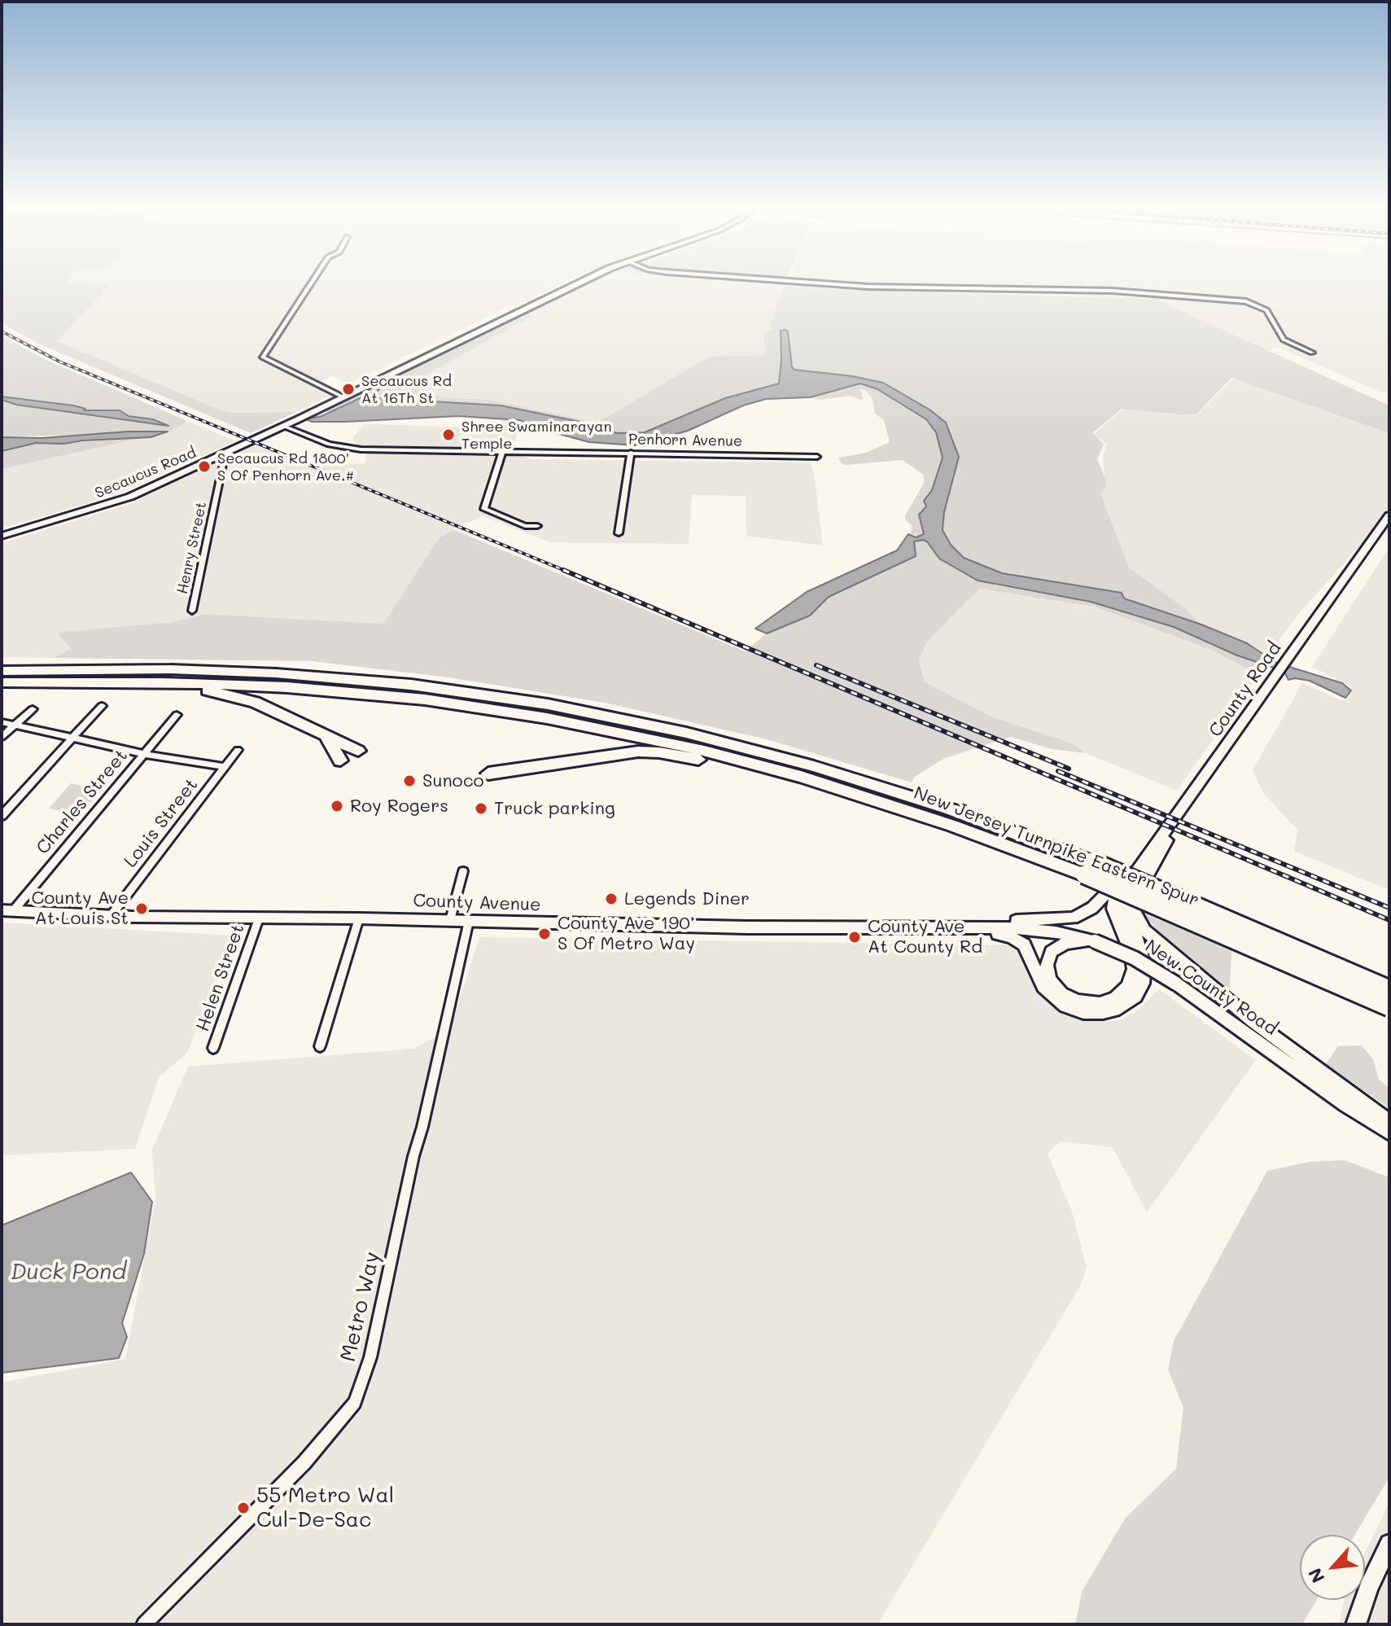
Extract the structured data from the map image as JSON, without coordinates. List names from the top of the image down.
{
  "streets": {
    "highway": ["New Jersey Turnpike Eastern Spur"],
    "main road": [
      "Secaucus Road",
      "County Road",
      "County Avenue",
      "New County Road"
    ],
    "street": [
      "Penhorn Avenue",
      "Henry Street",
      "Charles Street",
      "Louis Street",
      "Helen Street",
      "Metro Way"
    ]
  },
  "crossings": [
    ["Penhorn Avenue", "Secaucus Road"],
    ["Secaucus Road", "Henry Street"],
    ["County Road", "New County Road"],
    ["Charles Street", "County Avenue"],
    ["Louis Street", "County Avenue"],
    ["County Avenue", "Helen Street"],
    ["County Avenue", "New County Road"],
    ["County Avenue", "Metro Way"]
  ],
  "water": ["Duck Pond"],
  "places": [
    "Secaucus Rd At 16Th St",
    "Shree Swaminarayan Temple",
    "Secaucus Rd 1800' S Of Penhorn Ave.#",
    "Sunoco",
    "Roy Rogers",
    "Truck parking",
    "Legends Diner",
    "County Ave At Louis St",
    "County Ave 190' S Of Metro Way",
    "County Ave At County Rd",
    "55 Metro Wal Cul-De-Sac"
  ],
  "north": "bottom left"
}
